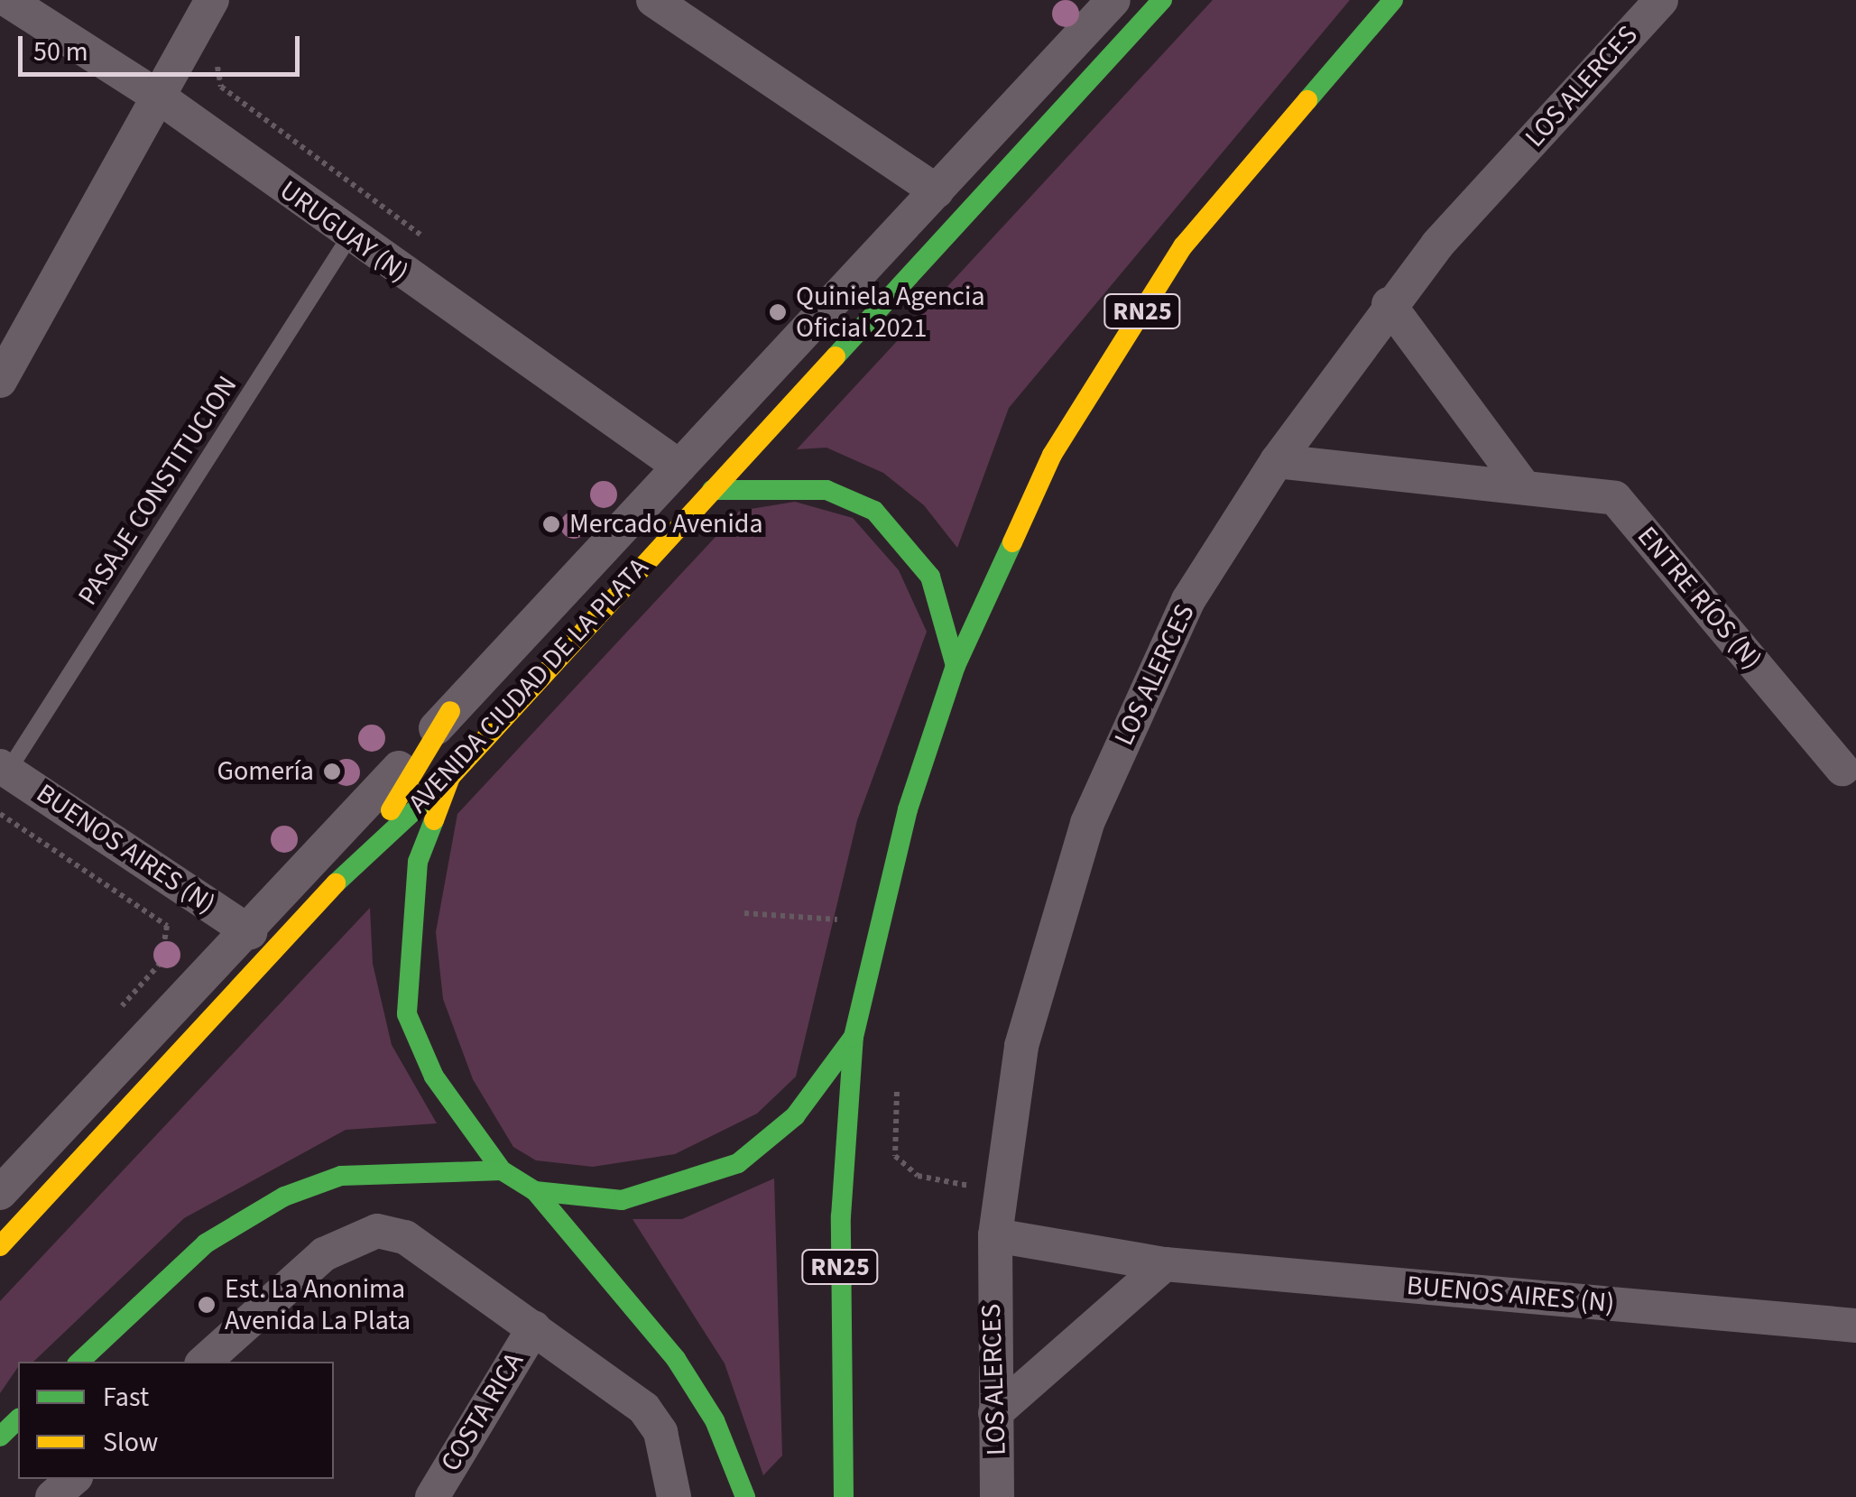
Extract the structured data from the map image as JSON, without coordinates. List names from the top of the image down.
{
  "streets": {
    "main road": ["RN25", "AVENIDA CIUDAD DE LA PLATA"],
    "street": [
      "LOS ALERCES",
      "URUGUAY (N)",
      "ENTRE RÍOS (N)",
      "BUENOS AIRES (N)",
      "COSTA RICA"
    ],
    "lane": ["PASAJE CONSTITUCION"]
  },
  "crossings": [
    ["LOS ALERCES", "ENTRE RÍOS (N)"],
    ["LOS ALERCES", "BUENOS AIRES (N)"],
    ["URUGUAY (N)", "PASAJE CONSTITUCION"],
    ["URUGUAY (N)", "AVENIDA CIUDAD DE LA PLATA"],
    ["PASAJE CONSTITUCION", "BUENOS AIRES (N)"],
    ["AVENIDA CIUDAD DE LA PLATA", "BUENOS AIRES (N)"]
  ],
  "places": [
    "Quiniela Agencia Oficial 2021",
    "Mercado Avenida",
    "Gomería",
    "Est. La Anonima Avenida La Plata"
  ],
  "legend": ["Fast", "Slow"],
  "scale_bar": "50 m"
}
